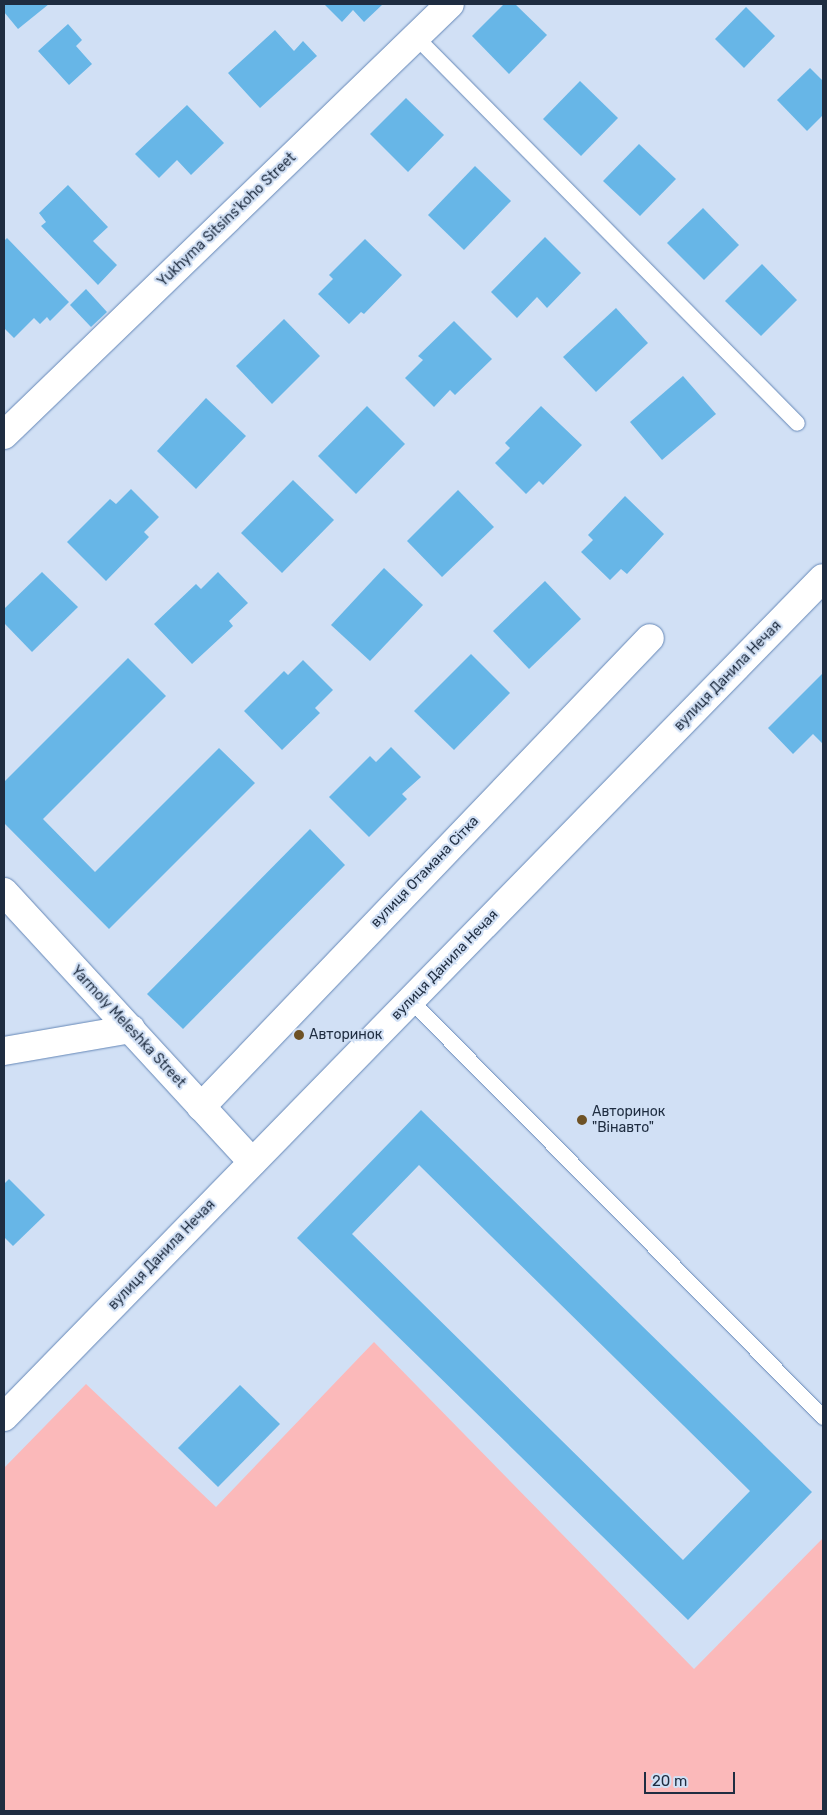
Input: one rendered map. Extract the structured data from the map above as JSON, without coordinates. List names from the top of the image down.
{
  "streets": {
    "street": [
      "Yukhyma Sitsins'koho Street",
      "вулиця Данила Нечая",
      "вулиця Отамана Сітка",
      "Yarmoly Meleshka Street"
    ]
  },
  "crossings": [
    ["вулиця Данила Нечая", "Yarmoly Meleshka Street"],
    ["вулиця Отамана Сітка", "Yarmoly Meleshka Street"]
  ],
  "places": ["Авторинок", "Авторинок \"Вінавто\""],
  "scale_bar": "20 m"
}
